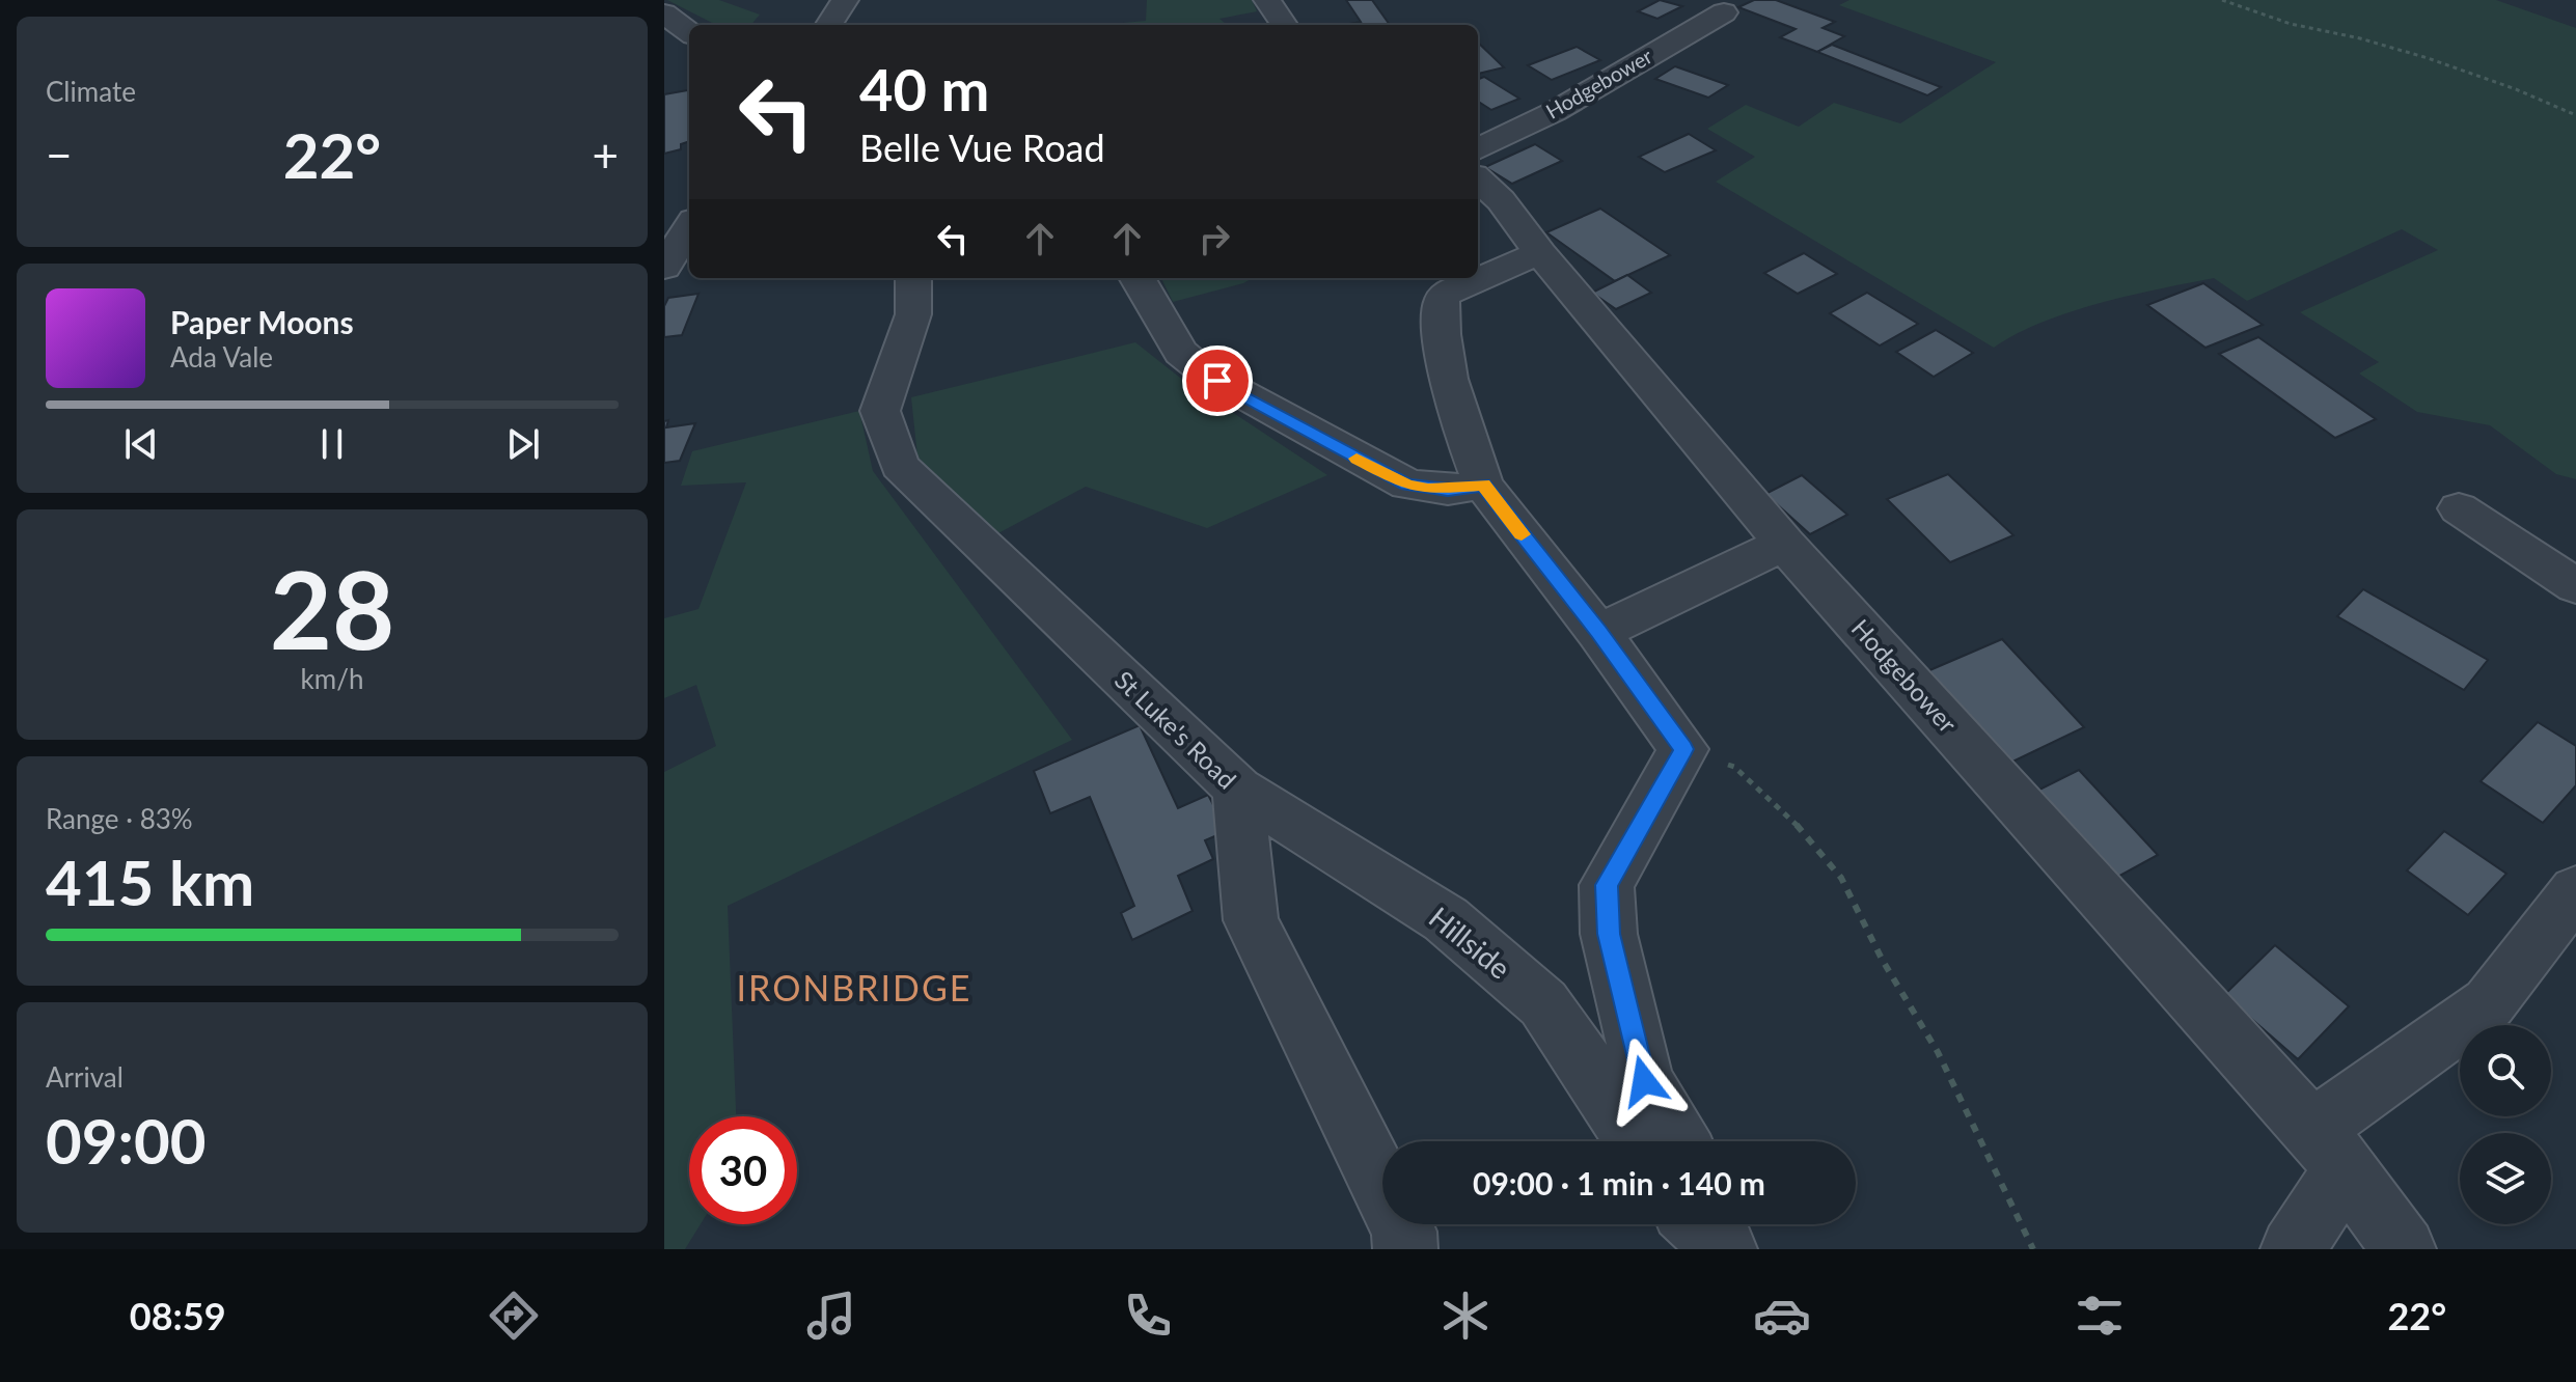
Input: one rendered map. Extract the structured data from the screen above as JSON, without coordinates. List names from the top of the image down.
{
  "streets": {
    "street": ["Hodgebower", "St Luke's Road", "Hillside"]
  },
  "crossings": [
    ["St Luke's Road", "Hillside"]
  ],
  "districts": ["IRONBRIDGE"],
  "page": {
    "tile": [
      "Climate",
      ["28", "km/h"],
      ["Range · 83%", "415 km"],
      ["Arrival", "09:00"]
    ],
    "turn": ["40 m", "Belle Vue Road"],
    "heat": ["−", "22°", "+"],
    "song": ["Paper Moons", "Ada Vale"],
    "limit": "30",
    "trip": "09:00 · 1 min · 140 m",
    "tabs": ["08:59", "22°"]
  }
}
